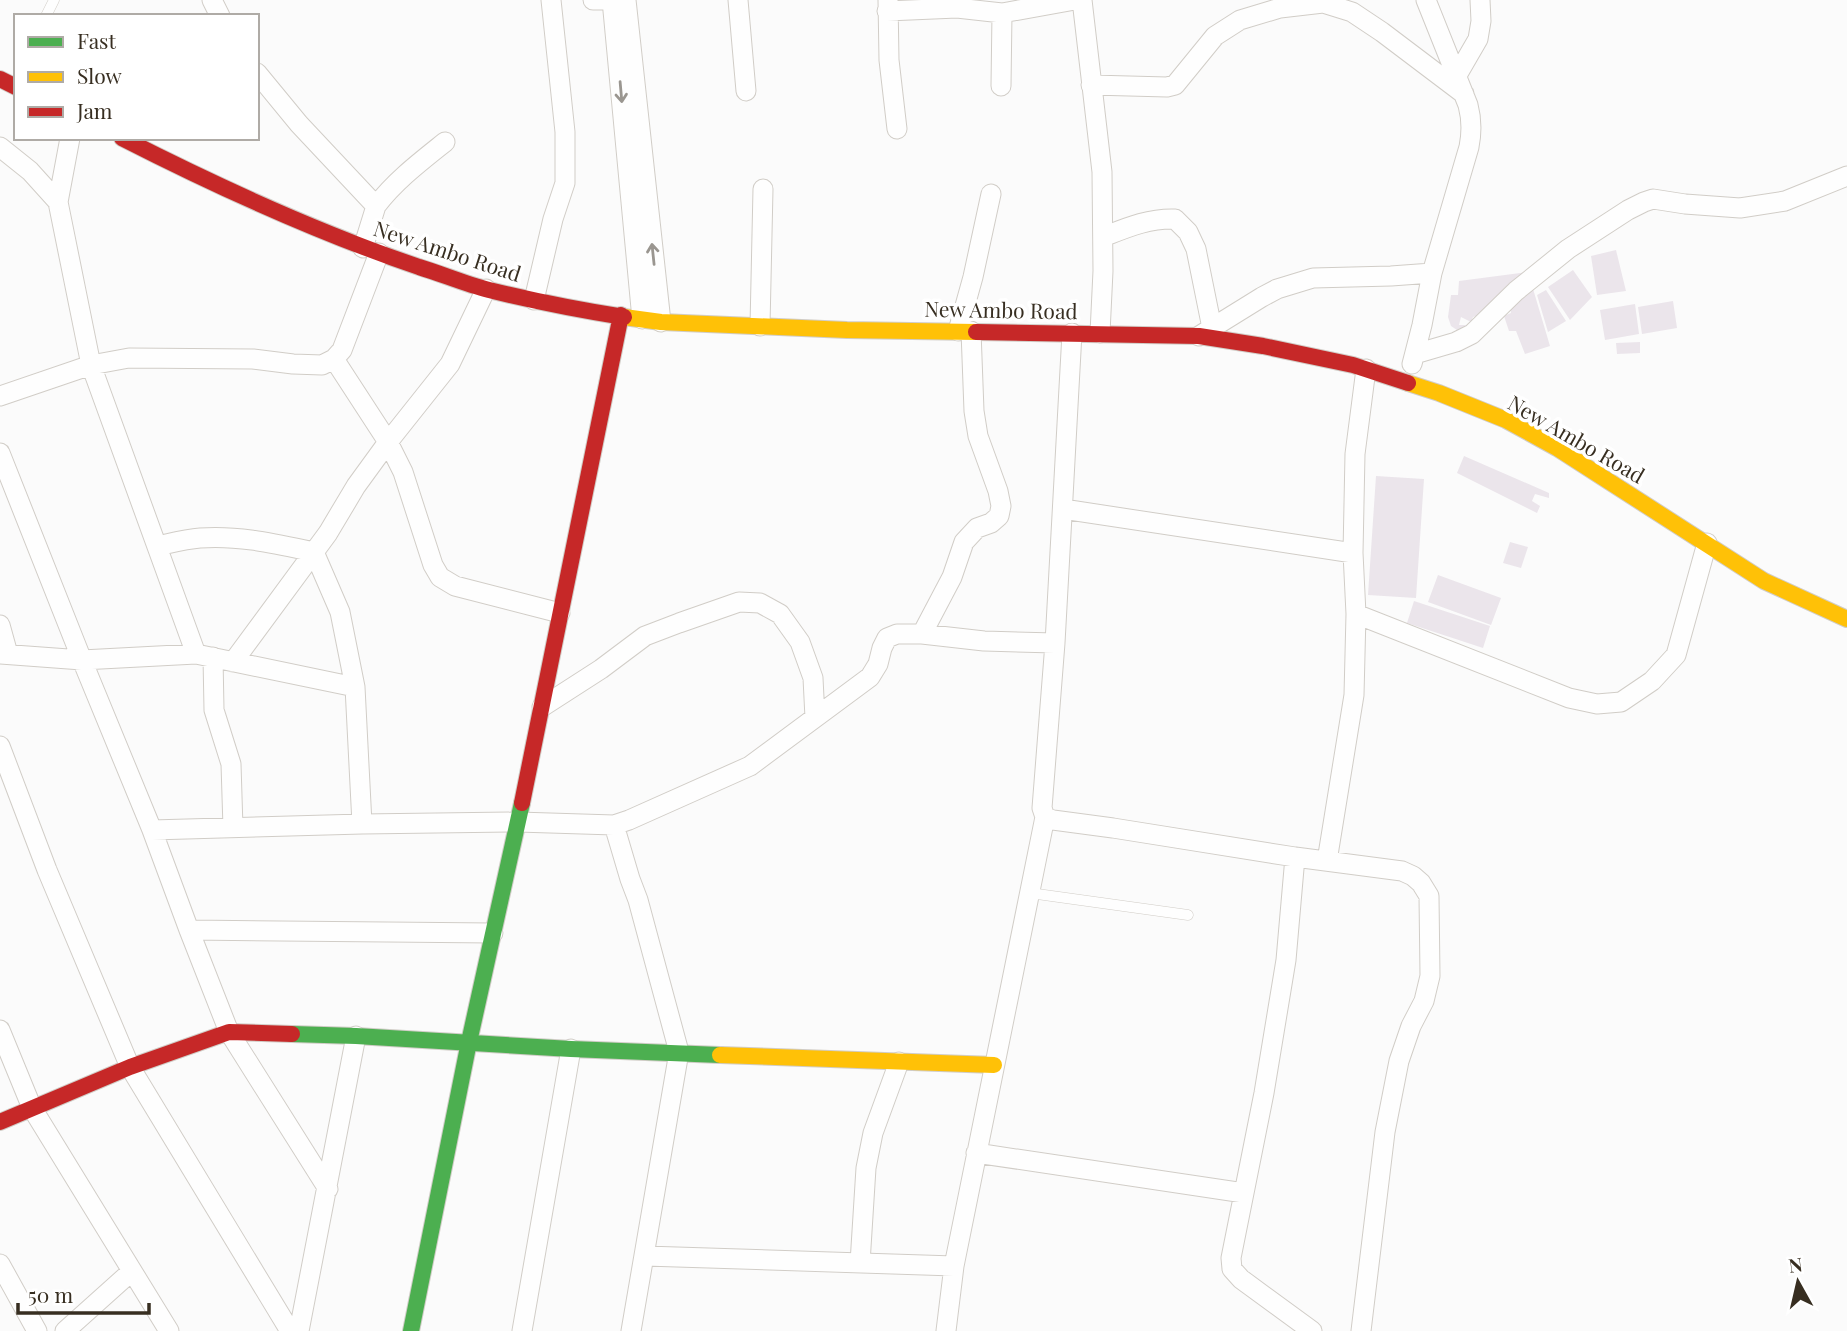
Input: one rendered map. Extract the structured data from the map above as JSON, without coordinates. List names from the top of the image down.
{
  "streets": {
    "street": ["New Ambo Road"]
  },
  "legend": ["Fast", "Slow", "Jam"],
  "scale_bar": "50 m",
  "north": "top"
}
